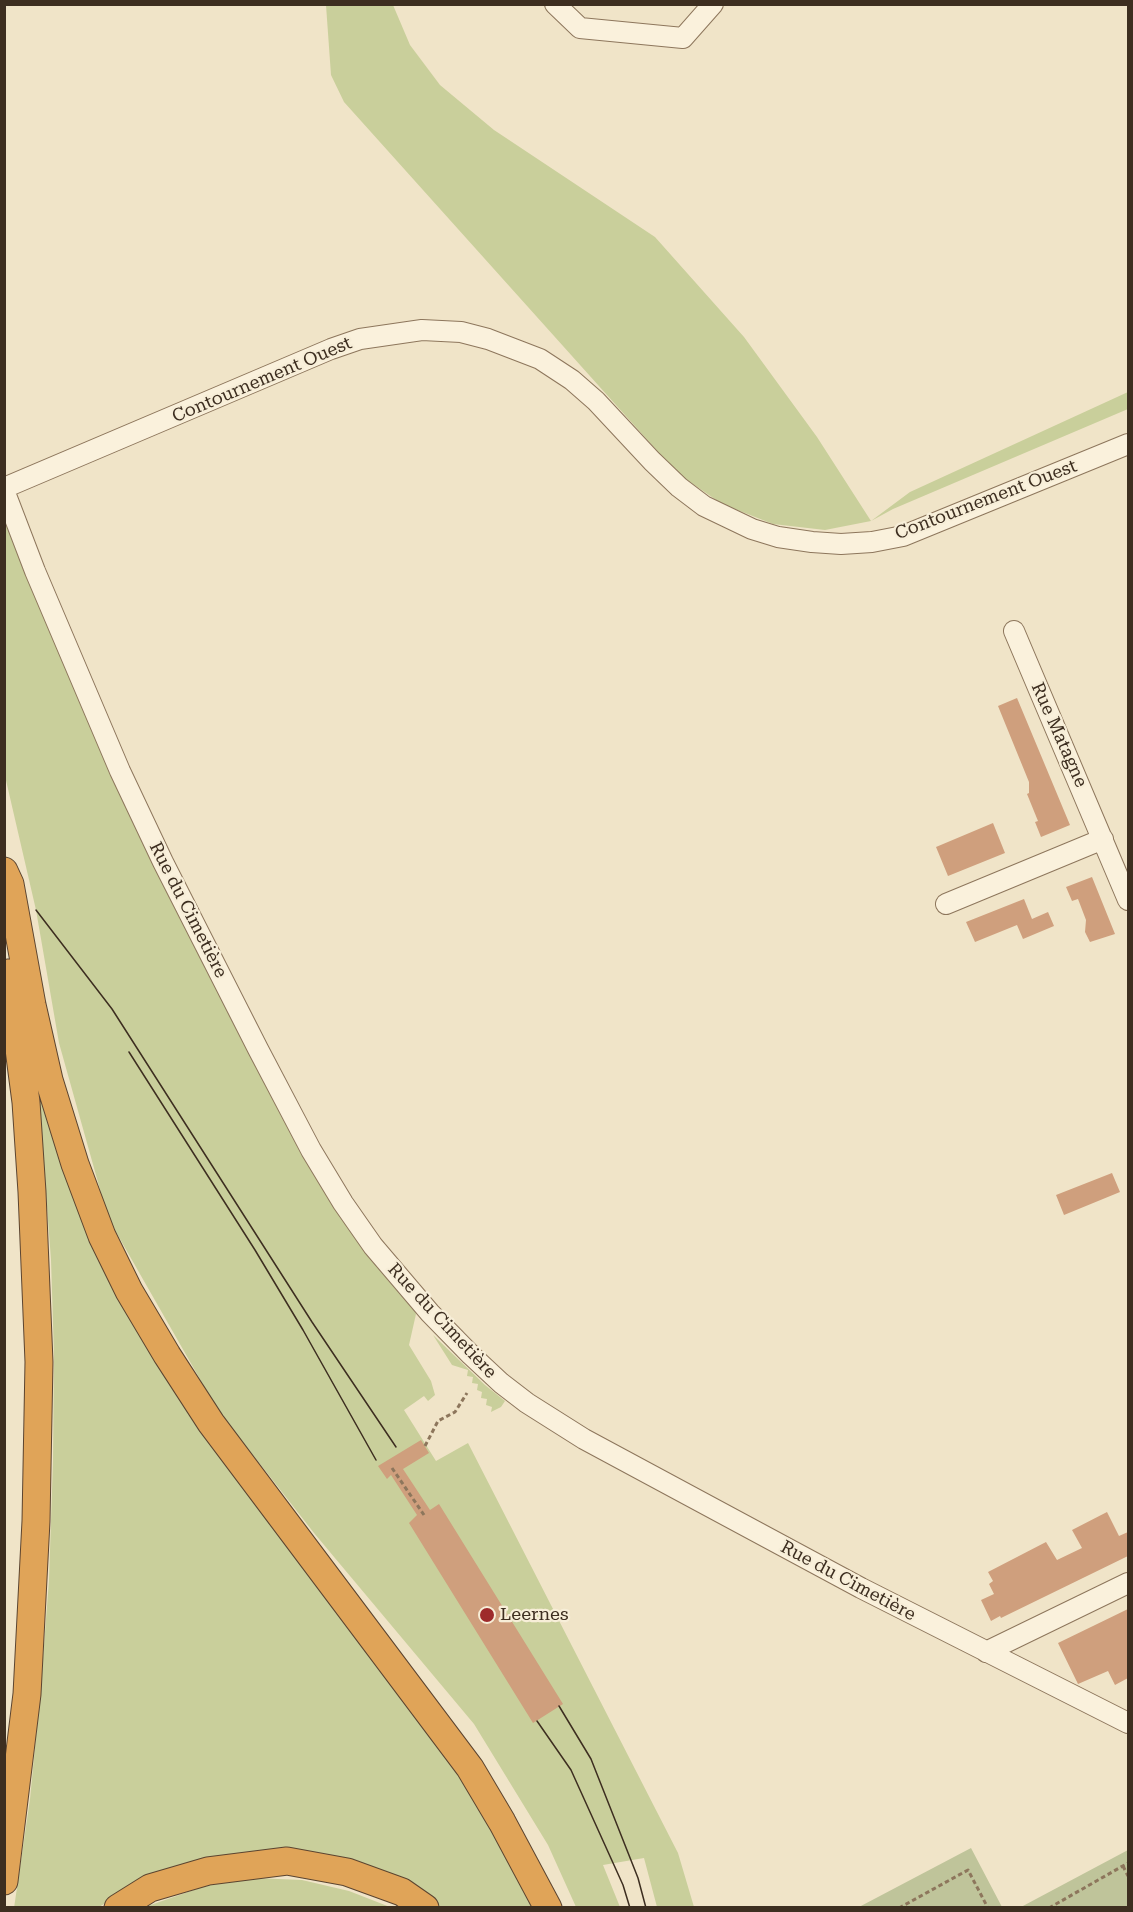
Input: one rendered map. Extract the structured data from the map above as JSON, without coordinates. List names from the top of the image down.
{
  "streets": {
    "street": ["Contournement Ouest", "Rue Matagne", "Rue du Cimetière"]
  },
  "crossings": [
    ["Contournement Ouest", "Rue du Cimetière"]
  ],
  "places": ["Leernes"]
}
